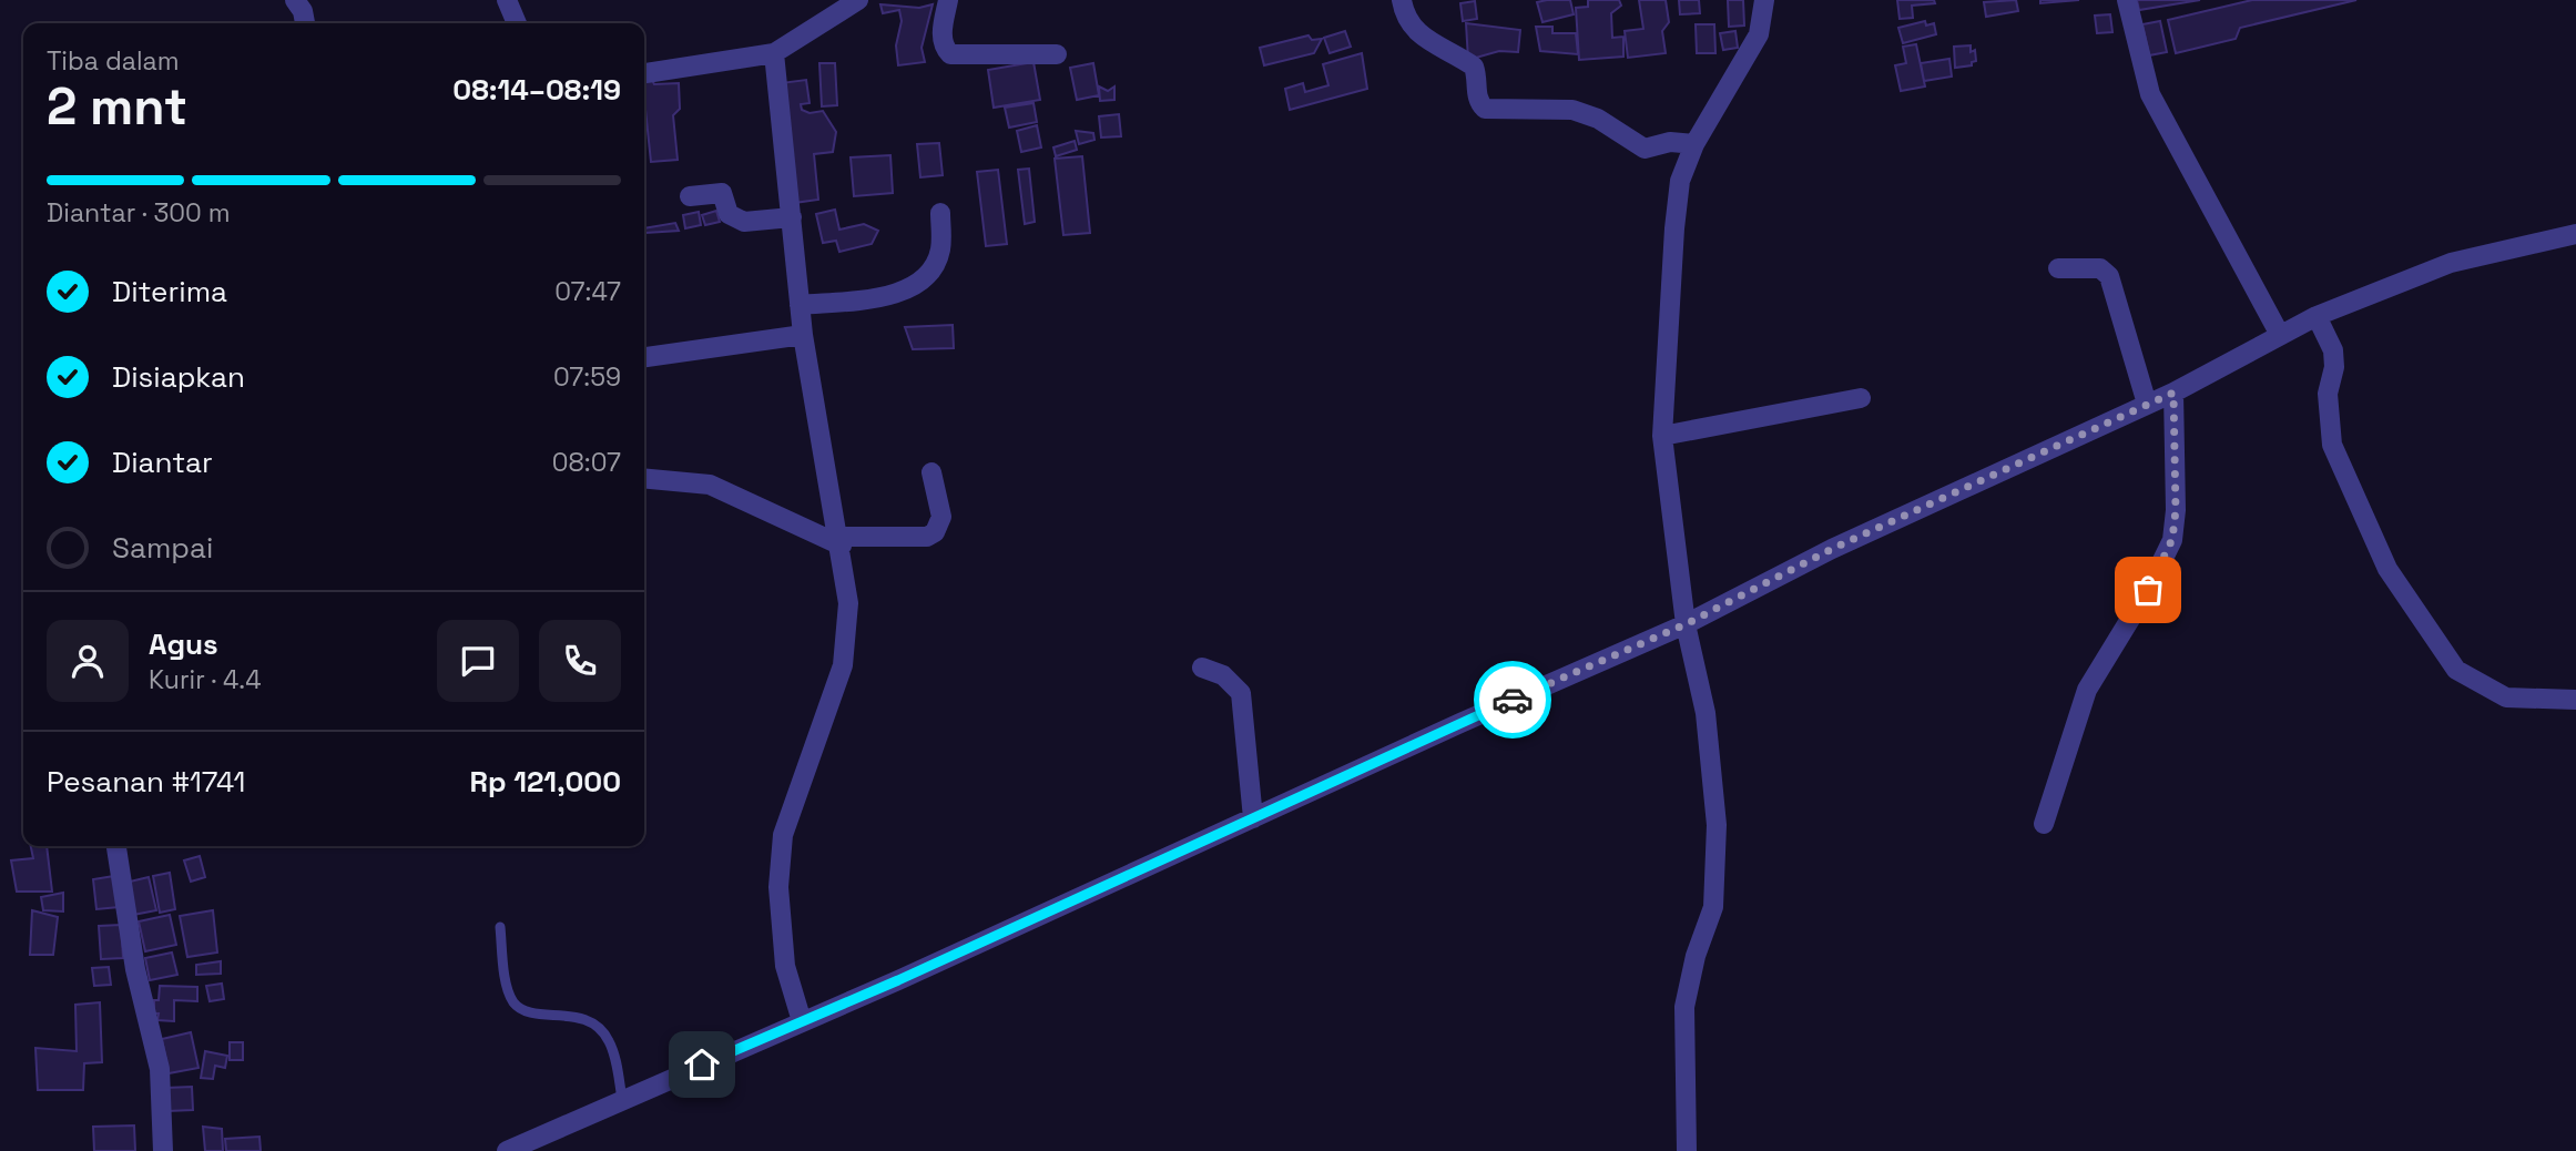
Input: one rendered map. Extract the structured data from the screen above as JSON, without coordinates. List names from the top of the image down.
{
  "page": {
    "heading": ["2 mnt", "Tiba dalam", "08:14–08:19"],
    "panel": [
      "Agus",
      "Kurir · 4.4",
      "Pesanan #1741",
      "Rp 121,000"
    ],
    "bar": "Diantar · 300 m",
    "list": [
      ["Diterima", "07:47"],
      ["Disiapkan", "07:59"],
      ["Diantar", "08:07"],
      "Sampai"
    ]
  }
}
